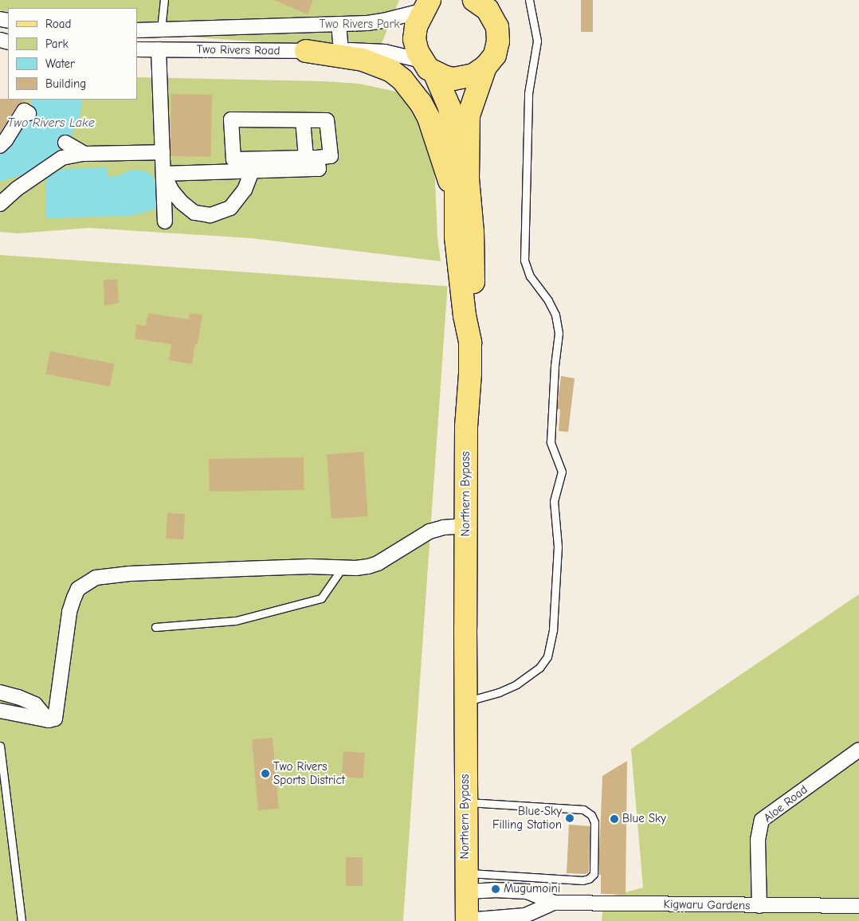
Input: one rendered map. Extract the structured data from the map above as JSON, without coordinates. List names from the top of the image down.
{
  "streets": {
    "main road": ["Northern Bypass"],
    "street": ["Two Rivers Road", "Aloe Road", "Kigwaru Gardens"]
  },
  "crossings": [
    ["Two Rivers Road", "Northern Bypass"],
    ["Northern Bypass", "Kigwaru Gardens"],
    ["Aloe Road", "Kigwaru Gardens"]
  ],
  "water": ["Two Rivers Lake"],
  "parks": ["Two Rivers Park"],
  "places": [
    "Two Rivers Sports District",
    "Blue Sky Filling Station",
    "Blue Sky",
    "Mugumoini"
  ],
  "legend": [
    "Road",
    "Park",
    "Water",
    "Building"
  ]
}
